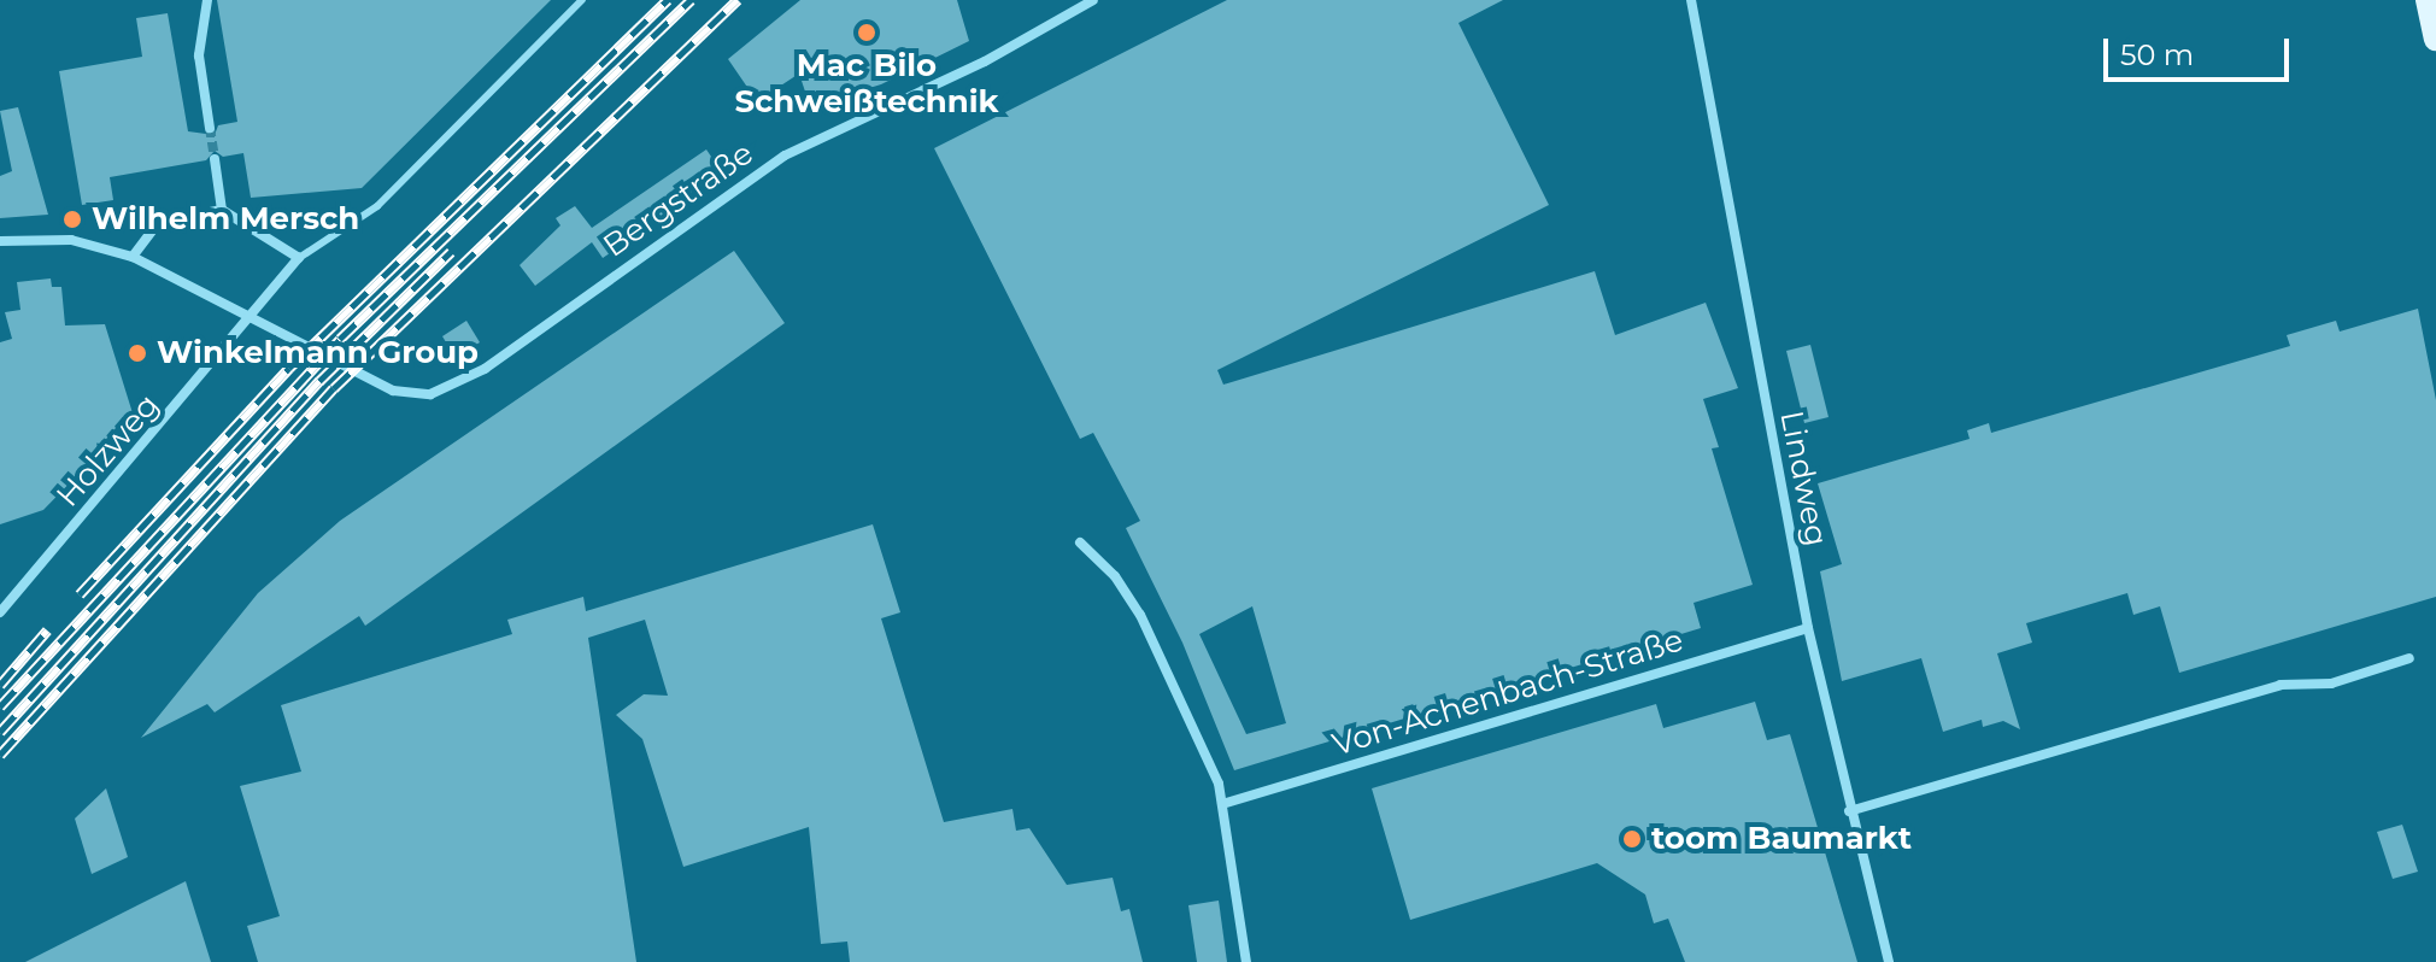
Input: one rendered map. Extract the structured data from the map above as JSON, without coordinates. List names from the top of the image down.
{
  "streets": {
    "street": [
      "Bergstraße",
      "Holzweg",
      "Lindweg",
      "Von-Achenbach-Straße"
    ]
  },
  "crossings": [
    ["Bergstraße", "Holzweg"],
    ["Lindweg", "Von-Achenbach-Straße"]
  ],
  "places": [
    "Mac Bilo Schweißtechnik",
    "Wilhelm Mersch",
    "Winkelmann Group",
    "toom Baumarkt"
  ],
  "scale_bar": "50 m"
}
